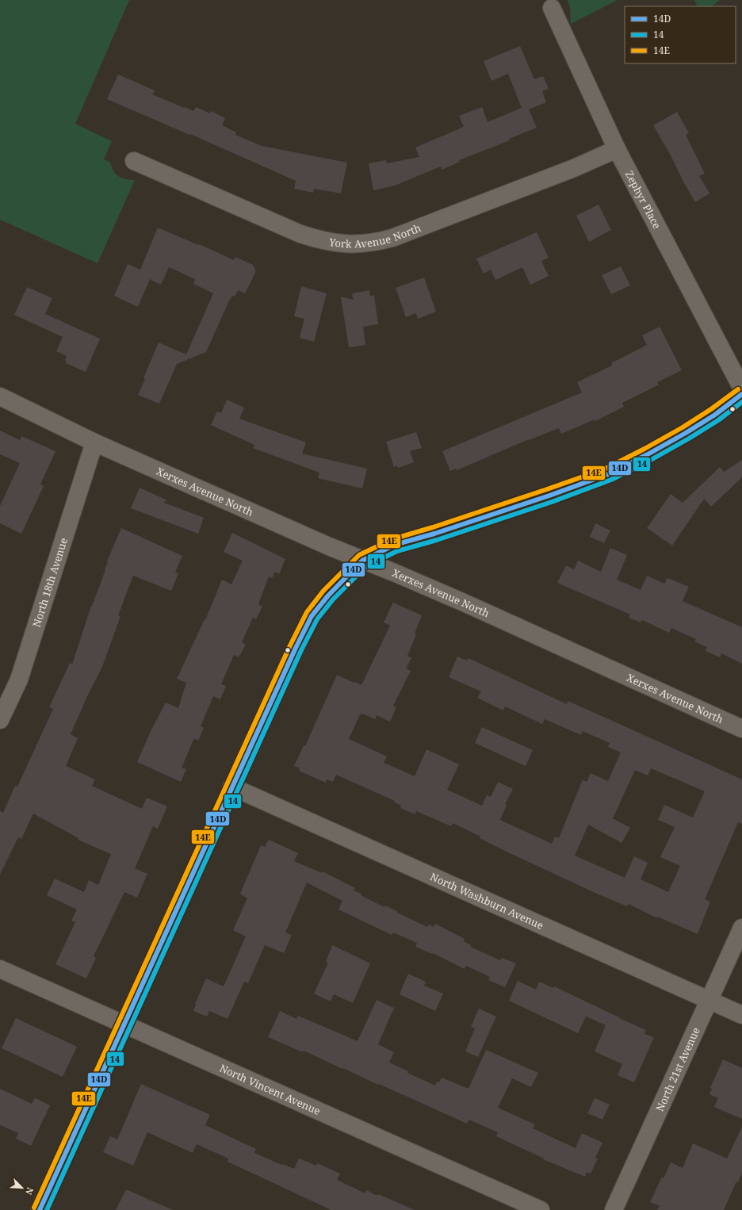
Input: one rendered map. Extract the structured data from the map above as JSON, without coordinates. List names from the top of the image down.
{
  "streets": {
    "street": [
      "Zephyr Place",
      "York Avenue North",
      "Xerxes Avenue North",
      "North 18th Avenue",
      "North Washburn Avenue",
      "North 21st Avenue",
      "North Vincent Avenue"
    ]
  },
  "crossings": [
    ["Zephyr Place", "York Avenue North"],
    ["Xerxes Avenue North", "North 18th Avenue"],
    ["North Washburn Avenue", "North 21st Avenue"]
  ],
  "lines": ["transit line 14E", "transit line 14D", "transit line 14"],
  "legend": ["14D", "14", "14E"],
  "north": "bottom right"
}
